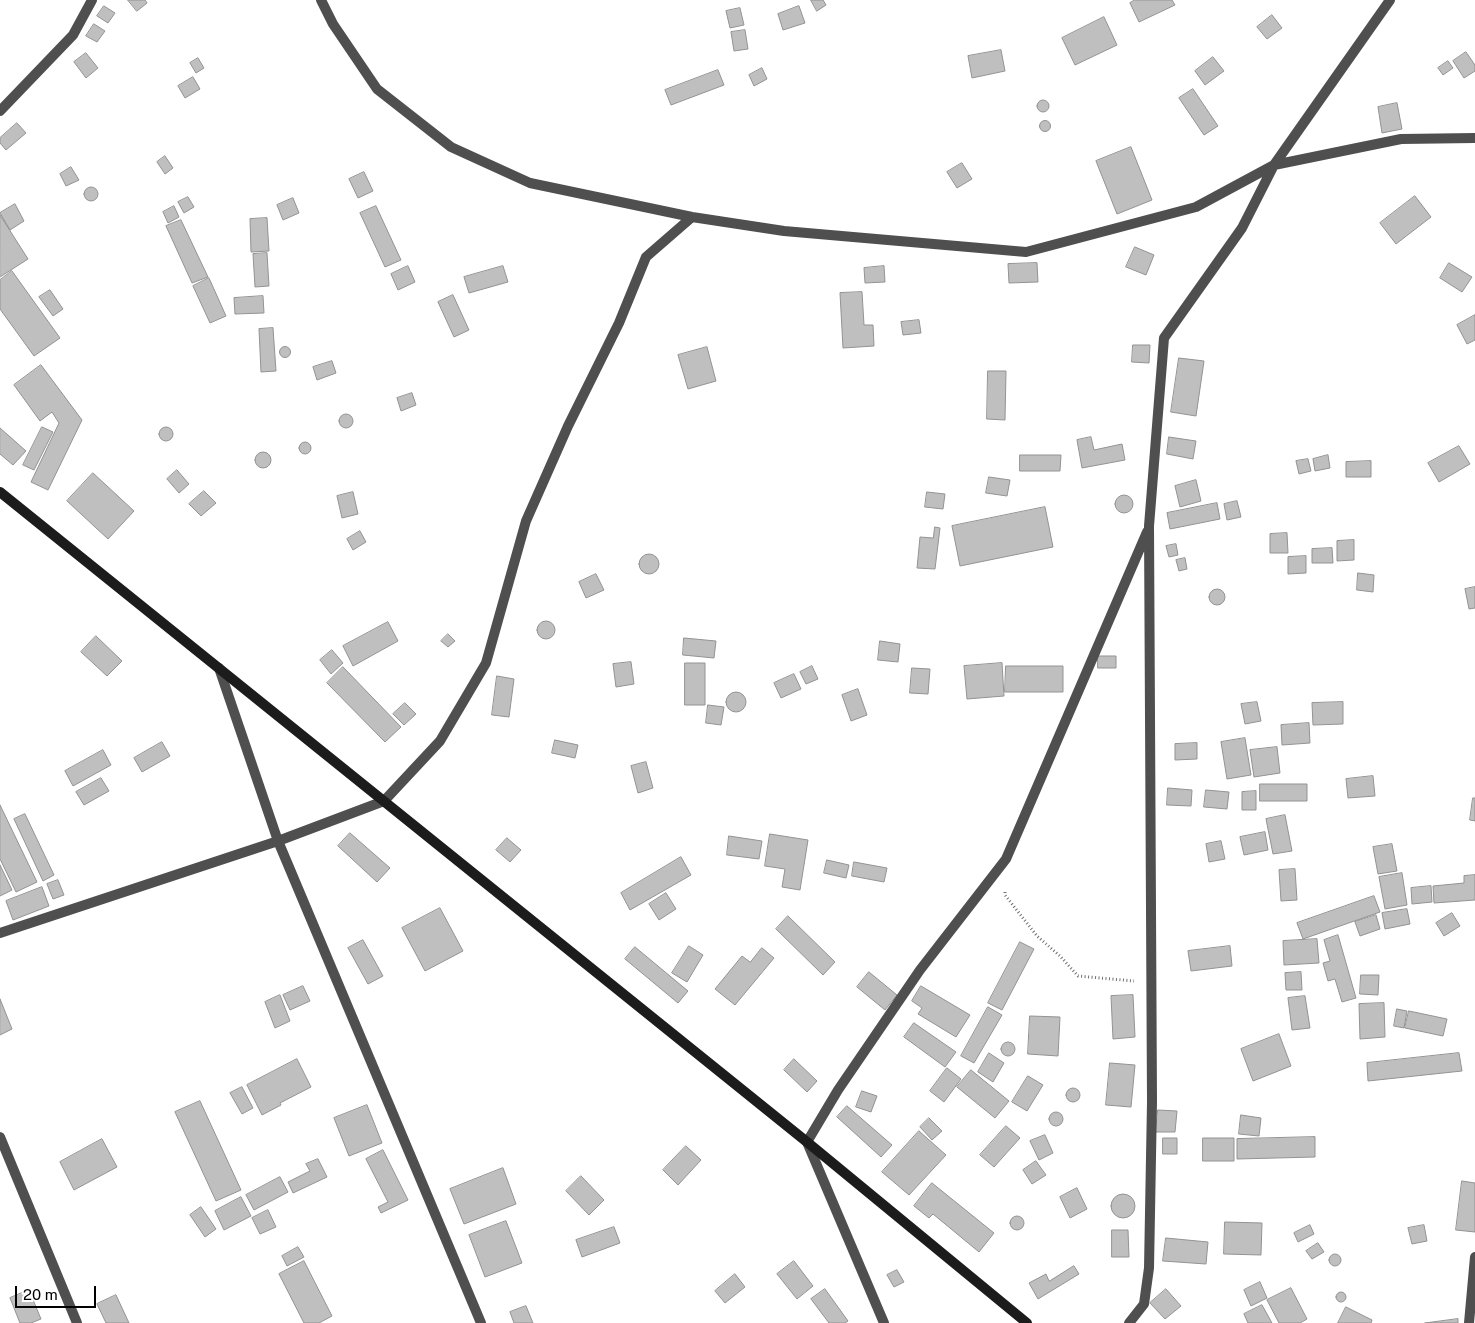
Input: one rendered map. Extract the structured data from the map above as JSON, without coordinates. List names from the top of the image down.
{
  "scale_bar": "20 m"
}
